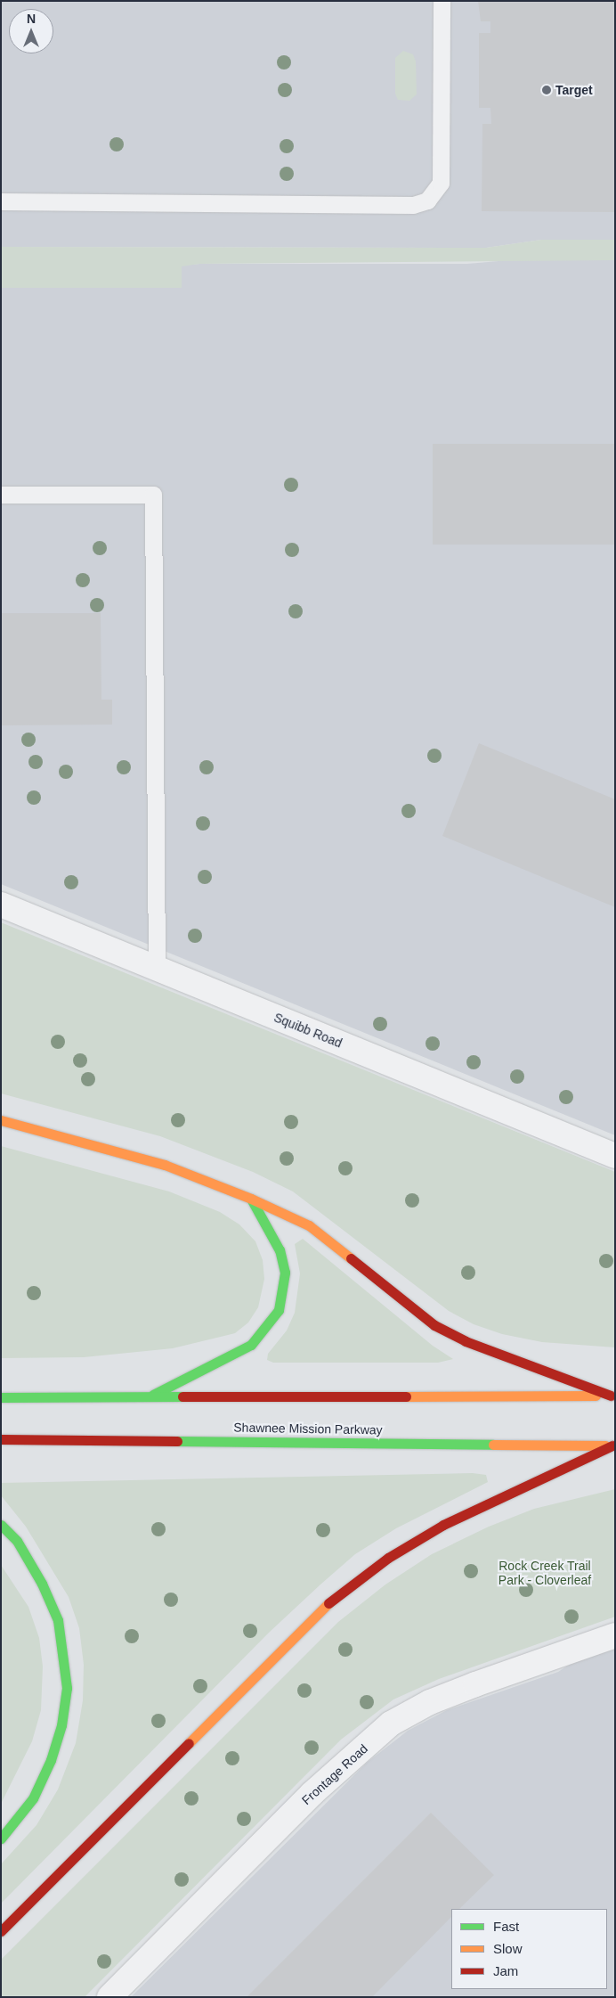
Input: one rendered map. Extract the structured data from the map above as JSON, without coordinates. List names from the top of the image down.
{
  "streets": {
    "highway": ["Shawnee Mission Parkway"],
    "street": ["Squibb Road", "Frontage Road"]
  },
  "parks": ["Rock Creek Trail Park - Cloverleaf"],
  "places": ["Target"],
  "legend": ["Fast", "Slow", "Jam"],
  "north": "top"
}
